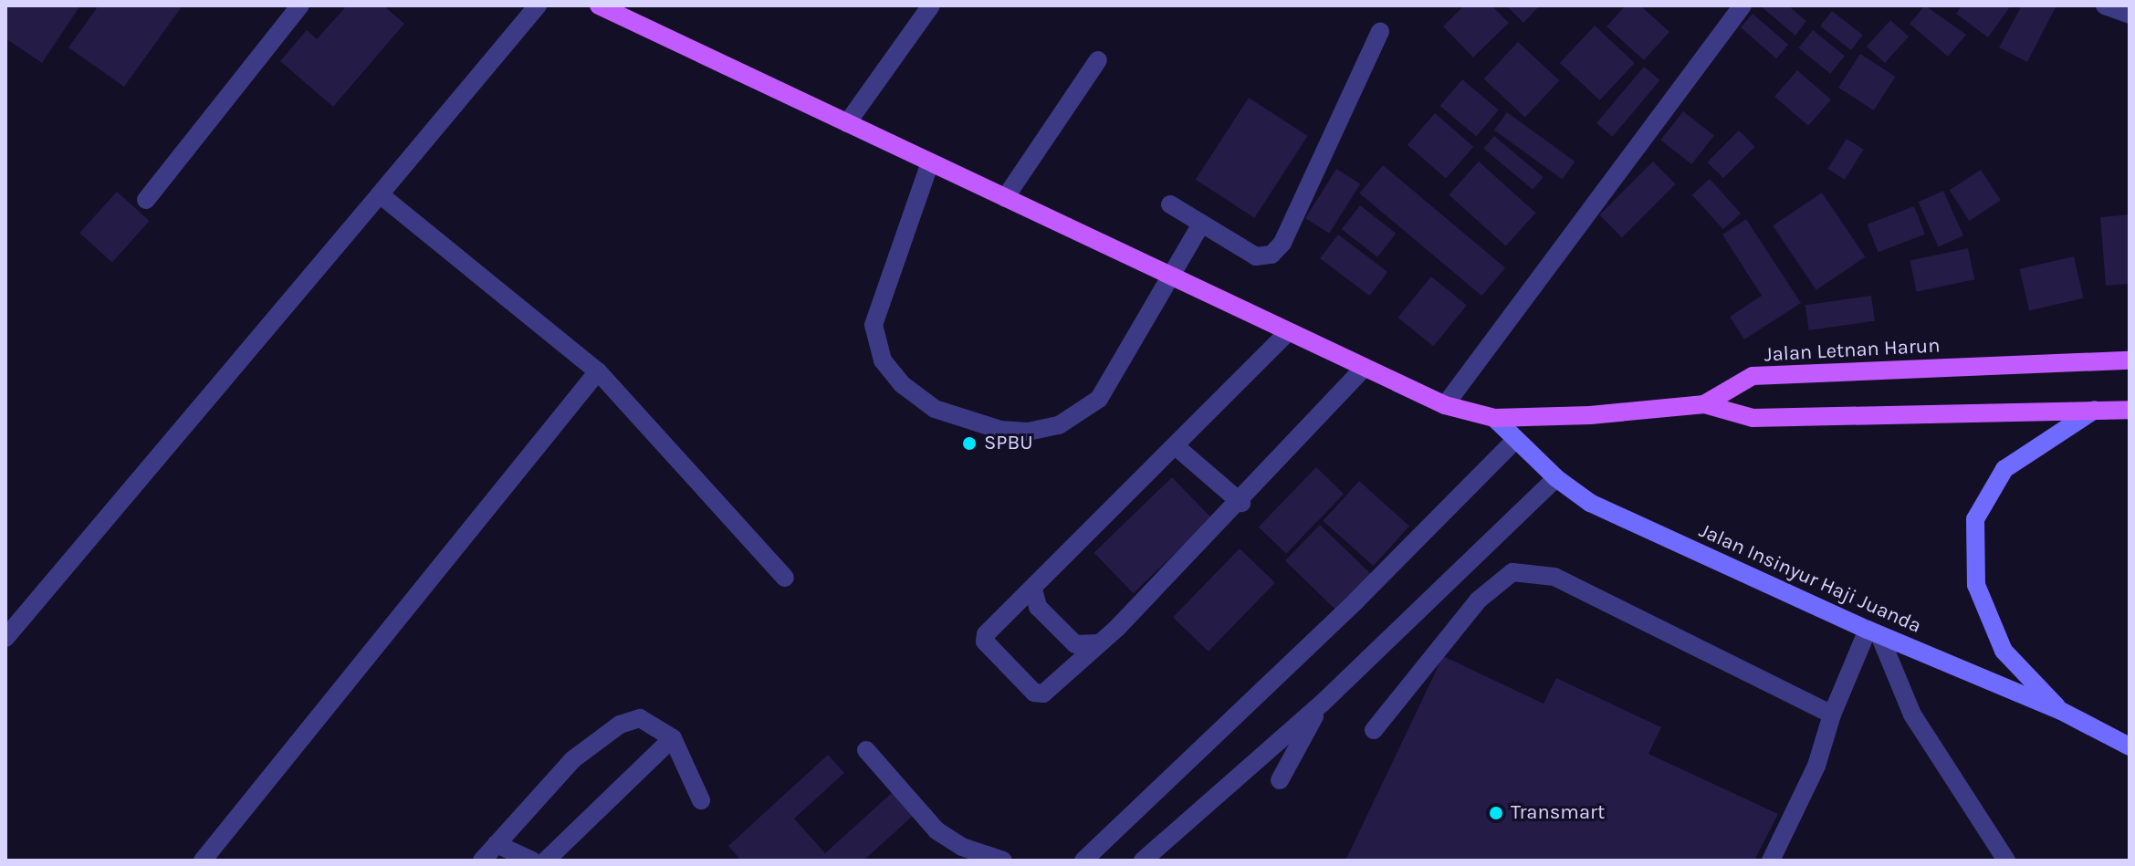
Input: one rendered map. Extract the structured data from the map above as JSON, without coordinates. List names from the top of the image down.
{
  "streets": {
    "main road": ["Jalan Letnan Harun", "Jalan Insinyur Haji Juanda"]
  },
  "places": ["SPBU", "Transmart"]
}
